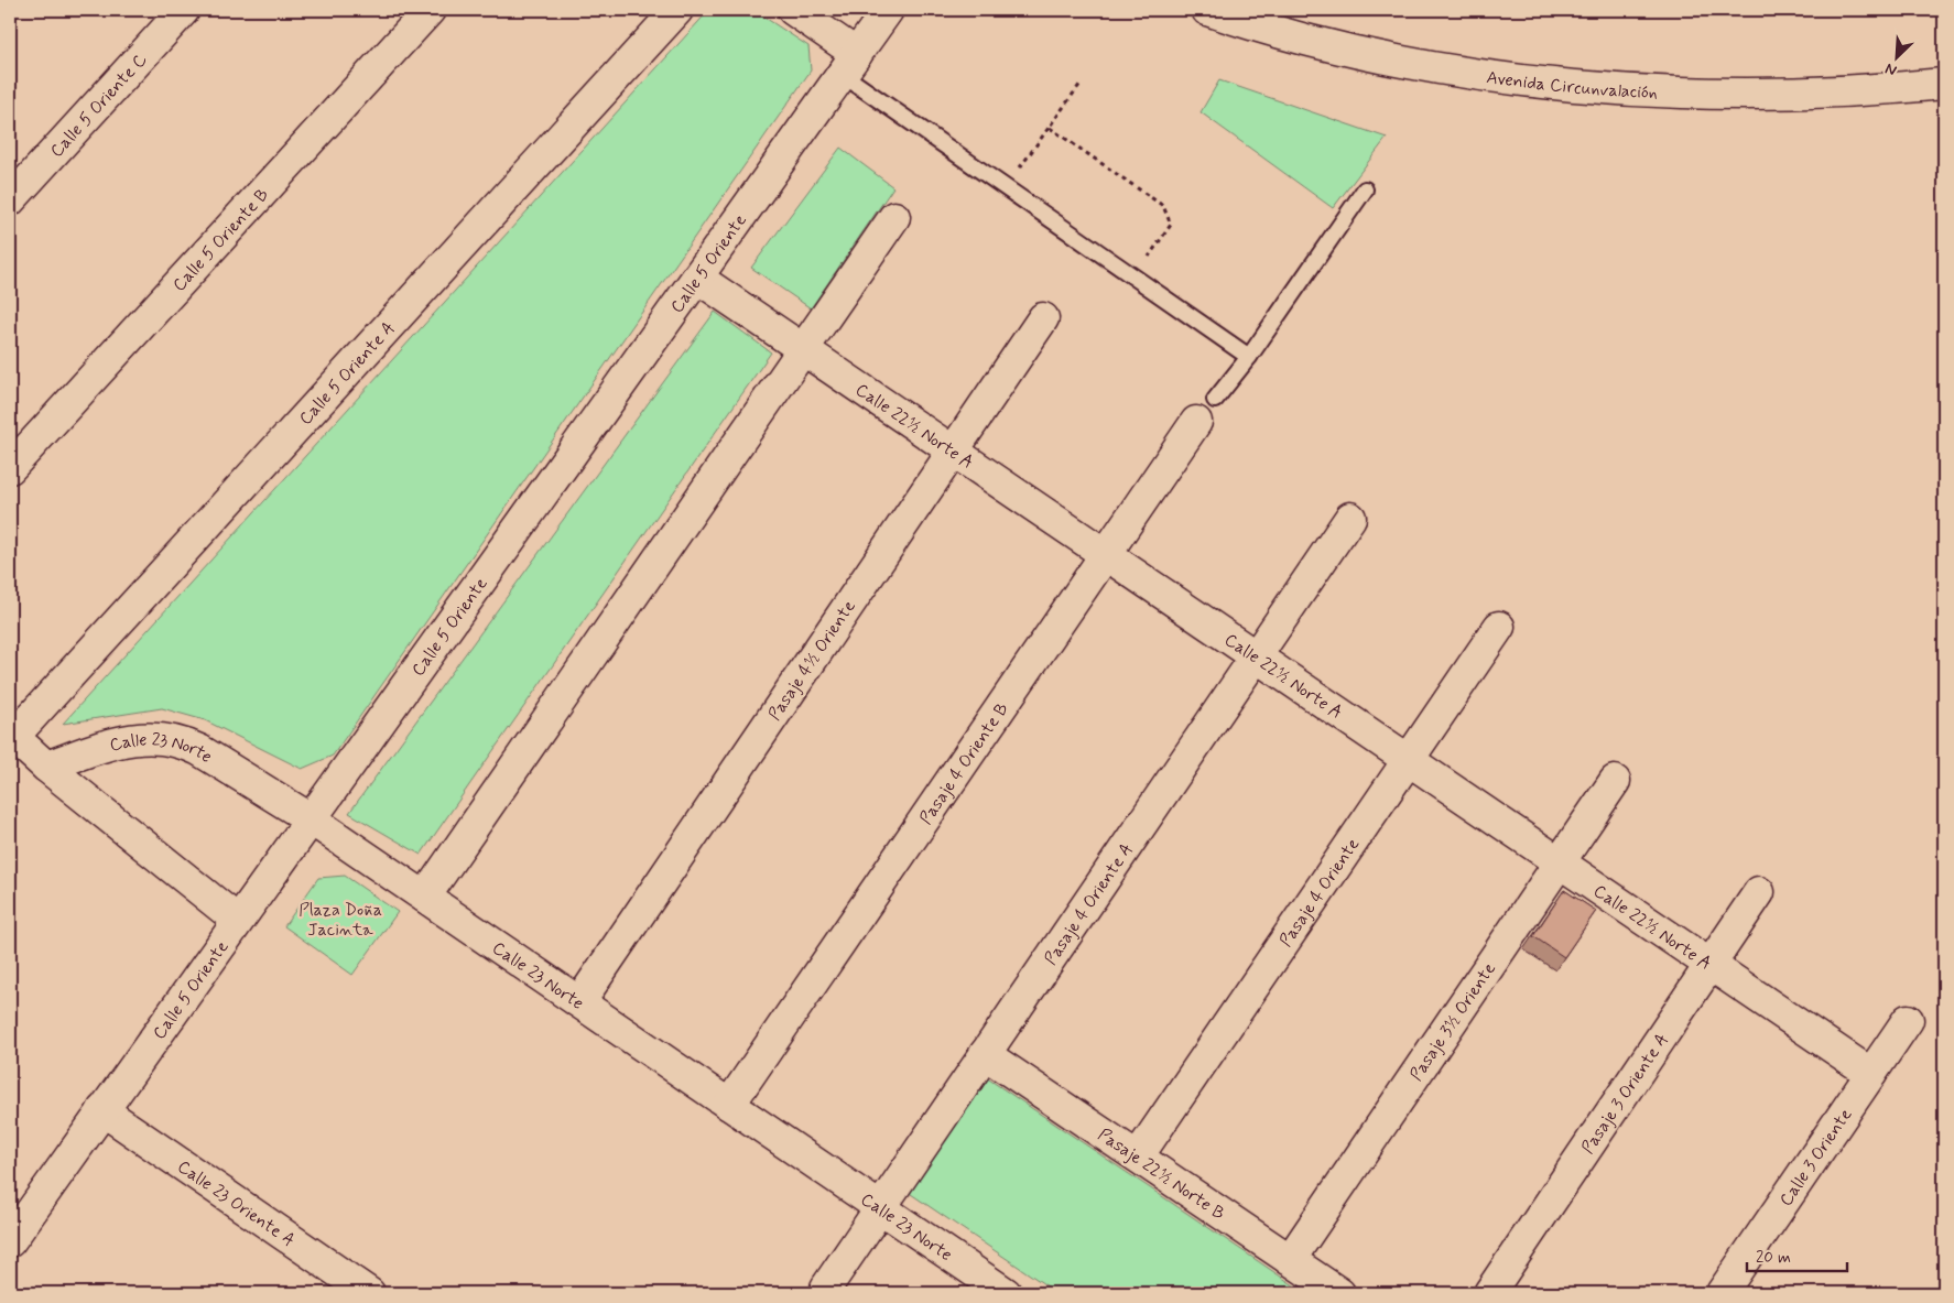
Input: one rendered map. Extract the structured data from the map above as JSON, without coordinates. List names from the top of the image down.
{
  "streets": {
    "street": [
      "Avenida Circunvalación",
      "Calle 5 Oriente C",
      "Calle 5 Oriente B",
      "Calle 5 Oriente",
      "Calle 5 Oriente A",
      "Calle 22½ Norte A",
      "Pasaje 4½ Oriente",
      "Calle 23 Norte",
      "Pasaje 4 Oriente B",
      "Pasaje 4 Oriente",
      "Pasaje 4 Oriente A",
      "Pasaje 3½ Oriente",
      "Pasaje 3 Oriente A",
      "Calle 3 Oriente",
      "Pasaje 22½ Norte B",
      "Calle 23 Oriente A"
    ]
  },
  "crossings": [
    ["Calle 5 Oriente", "Calle 22½ Norte A"],
    ["Calle 5 Oriente", "Calle 23 Norte"],
    ["Calle 5 Oriente", "Calle 23 Oriente A"],
    ["Calle 22½ Norte A", "Pasaje 4½ Oriente"],
    ["Calle 22½ Norte A", "Pasaje 4 Oriente B"],
    ["Calle 22½ Norte A", "Pasaje 4 Oriente"],
    ["Calle 22½ Norte A", "Pasaje 4 Oriente A"],
    ["Calle 22½ Norte A", "Pasaje 3½ Oriente"],
    ["Calle 22½ Norte A", "Pasaje 3 Oriente A"],
    ["Calle 22½ Norte A", "Calle 3 Oriente"],
    ["Pasaje 4½ Oriente", "Calle 23 Norte"],
    ["Calle 23 Norte", "Pasaje 4 Oriente B"],
    ["Calle 23 Norte", "Pasaje 4 Oriente A"],
    ["Pasaje 4 Oriente", "Pasaje 22½ Norte B"],
    ["Pasaje 4 Oriente A", "Pasaje 22½ Norte B"],
    ["Pasaje 3½ Oriente", "Pasaje 22½ Norte B"]
  ],
  "parks": ["Plaza Doña Jacinta"],
  "scale_bar": "20 m",
  "north": "bottom left"
}
